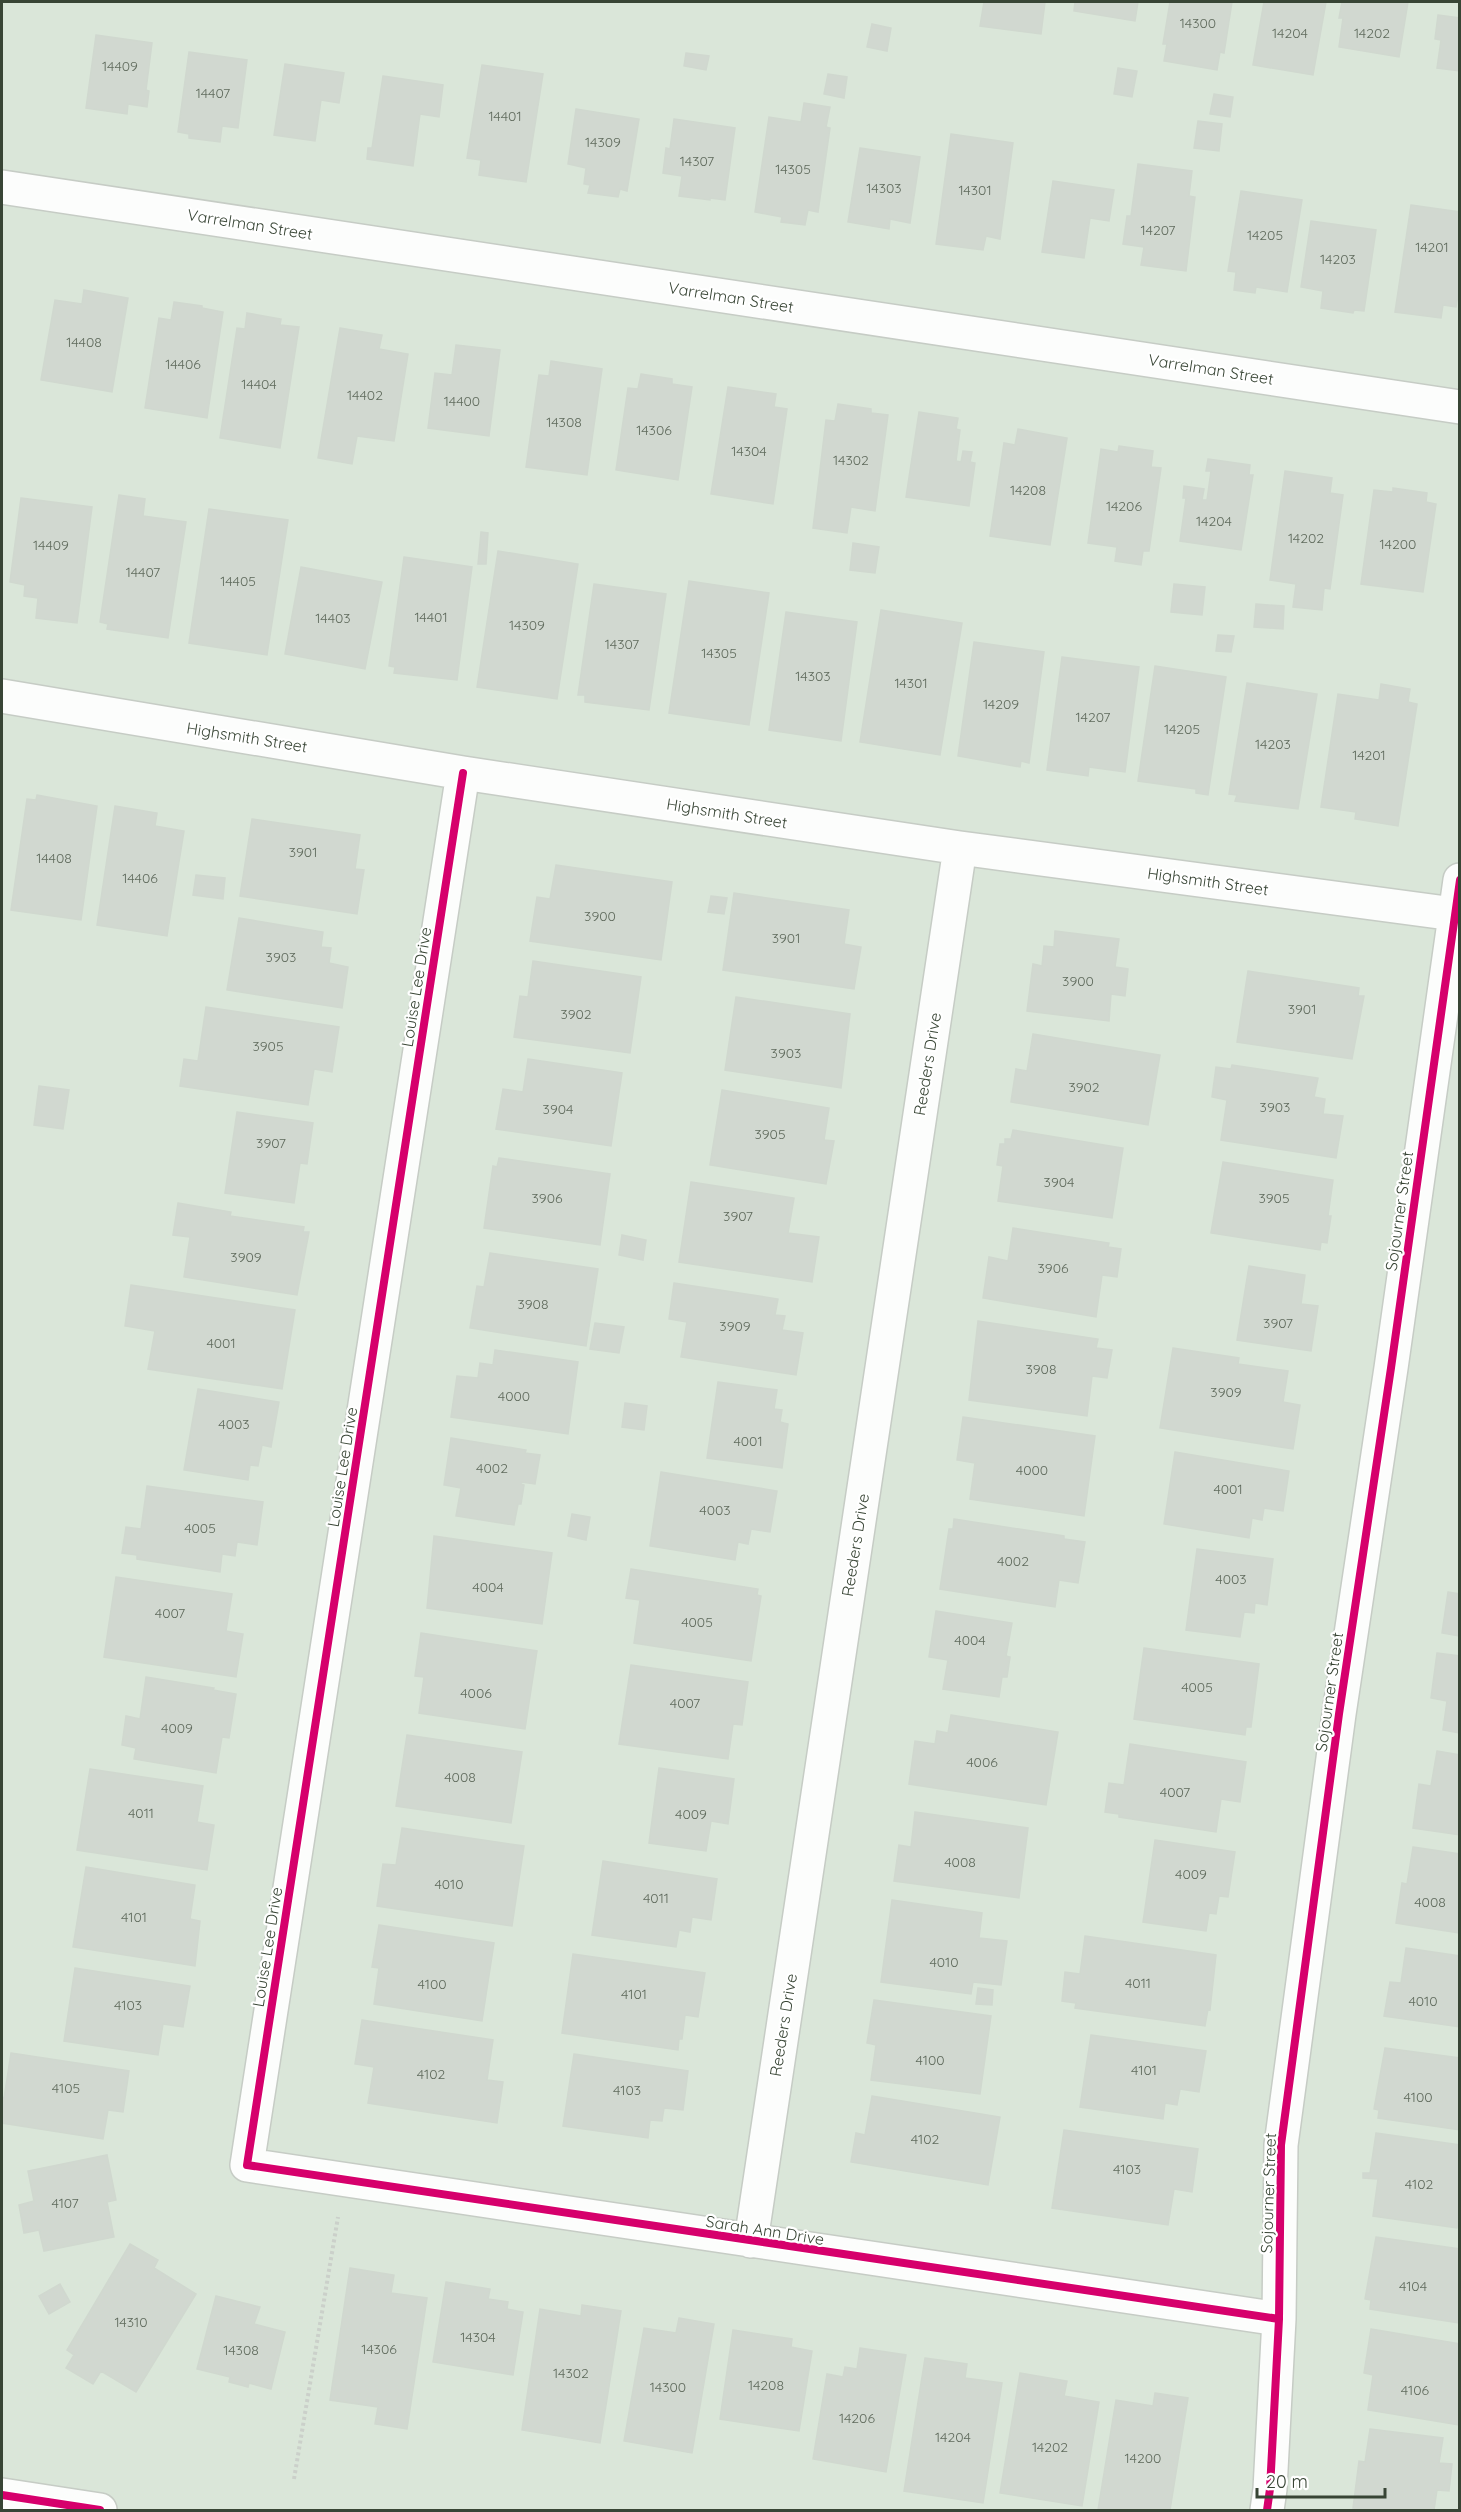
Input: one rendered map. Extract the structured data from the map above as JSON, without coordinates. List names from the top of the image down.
{
  "streets": {
    "street": [
      "Varrelman Street",
      "Highsmith Street",
      "Louise Lee Drive",
      "Reeders Drive",
      "Sojourner Street",
      "Sarah Ann Drive"
    ]
  },
  "crossings": [
    ["Highsmith Street", "Louise Lee Drive"],
    ["Highsmith Street", "Reeders Drive"],
    ["Highsmith Street", "Sojourner Street"],
    ["Louise Lee Drive", "Sarah Ann Drive"],
    ["Reeders Drive", "Sarah Ann Drive"],
    ["Sojourner Street", "Sarah Ann Drive"]
  ],
  "house_numbers": [
    "14300",
    "14204",
    "14202",
    "14409",
    "14407",
    "14401",
    "14309",
    "14307",
    "14305",
    "14303",
    "14301",
    "14207",
    "14205",
    "14201",
    "14203",
    "14408",
    "14406",
    "14404",
    "14402",
    "14400",
    "14308",
    "14306",
    "14304",
    "14302",
    "14208",
    "14206",
    "14204",
    "14202",
    "14200",
    "14409",
    "14407",
    "14405",
    "14401",
    "14403",
    "14309",
    "14307",
    "14305",
    "14303",
    "14301",
    "14209",
    "14207",
    "14205",
    "14203",
    "14201",
    "3901",
    "14408",
    "14406",
    "3900",
    "3901",
    "3903",
    "3900",
    "3901",
    "3902",
    "3905",
    "3903",
    "3902",
    "3903",
    "3904",
    "3905",
    "3907",
    "3904",
    "3906",
    "3905",
    "3907",
    "3909",
    "3906",
    "3908",
    "3907",
    "3909",
    "4001",
    "3908",
    "3909",
    "4000",
    "4003",
    "4001",
    "4002",
    "4000",
    "4001",
    "4003",
    "4005",
    "4002",
    "4003",
    "4004",
    "4007",
    "4005",
    "4004",
    "4005",
    "4006",
    "4007",
    "4009",
    "4006",
    "4008",
    "4007",
    "4011",
    "4009",
    "4008",
    "4009",
    "4010",
    "4011",
    "4008",
    "4101",
    "4010",
    "4011",
    "4100",
    "4101",
    "4010",
    "4103",
    "4100",
    "4101",
    "4102",
    "4105",
    "4103",
    "4100",
    "4102",
    "4103",
    "4102",
    "4107",
    "4104",
    "14310",
    "14304",
    "14306",
    "14308",
    "14302",
    "14208",
    "14300",
    "4106",
    "14206",
    "14204",
    "14202",
    "14200"
  ],
  "scale_bar": "20 m"
}
